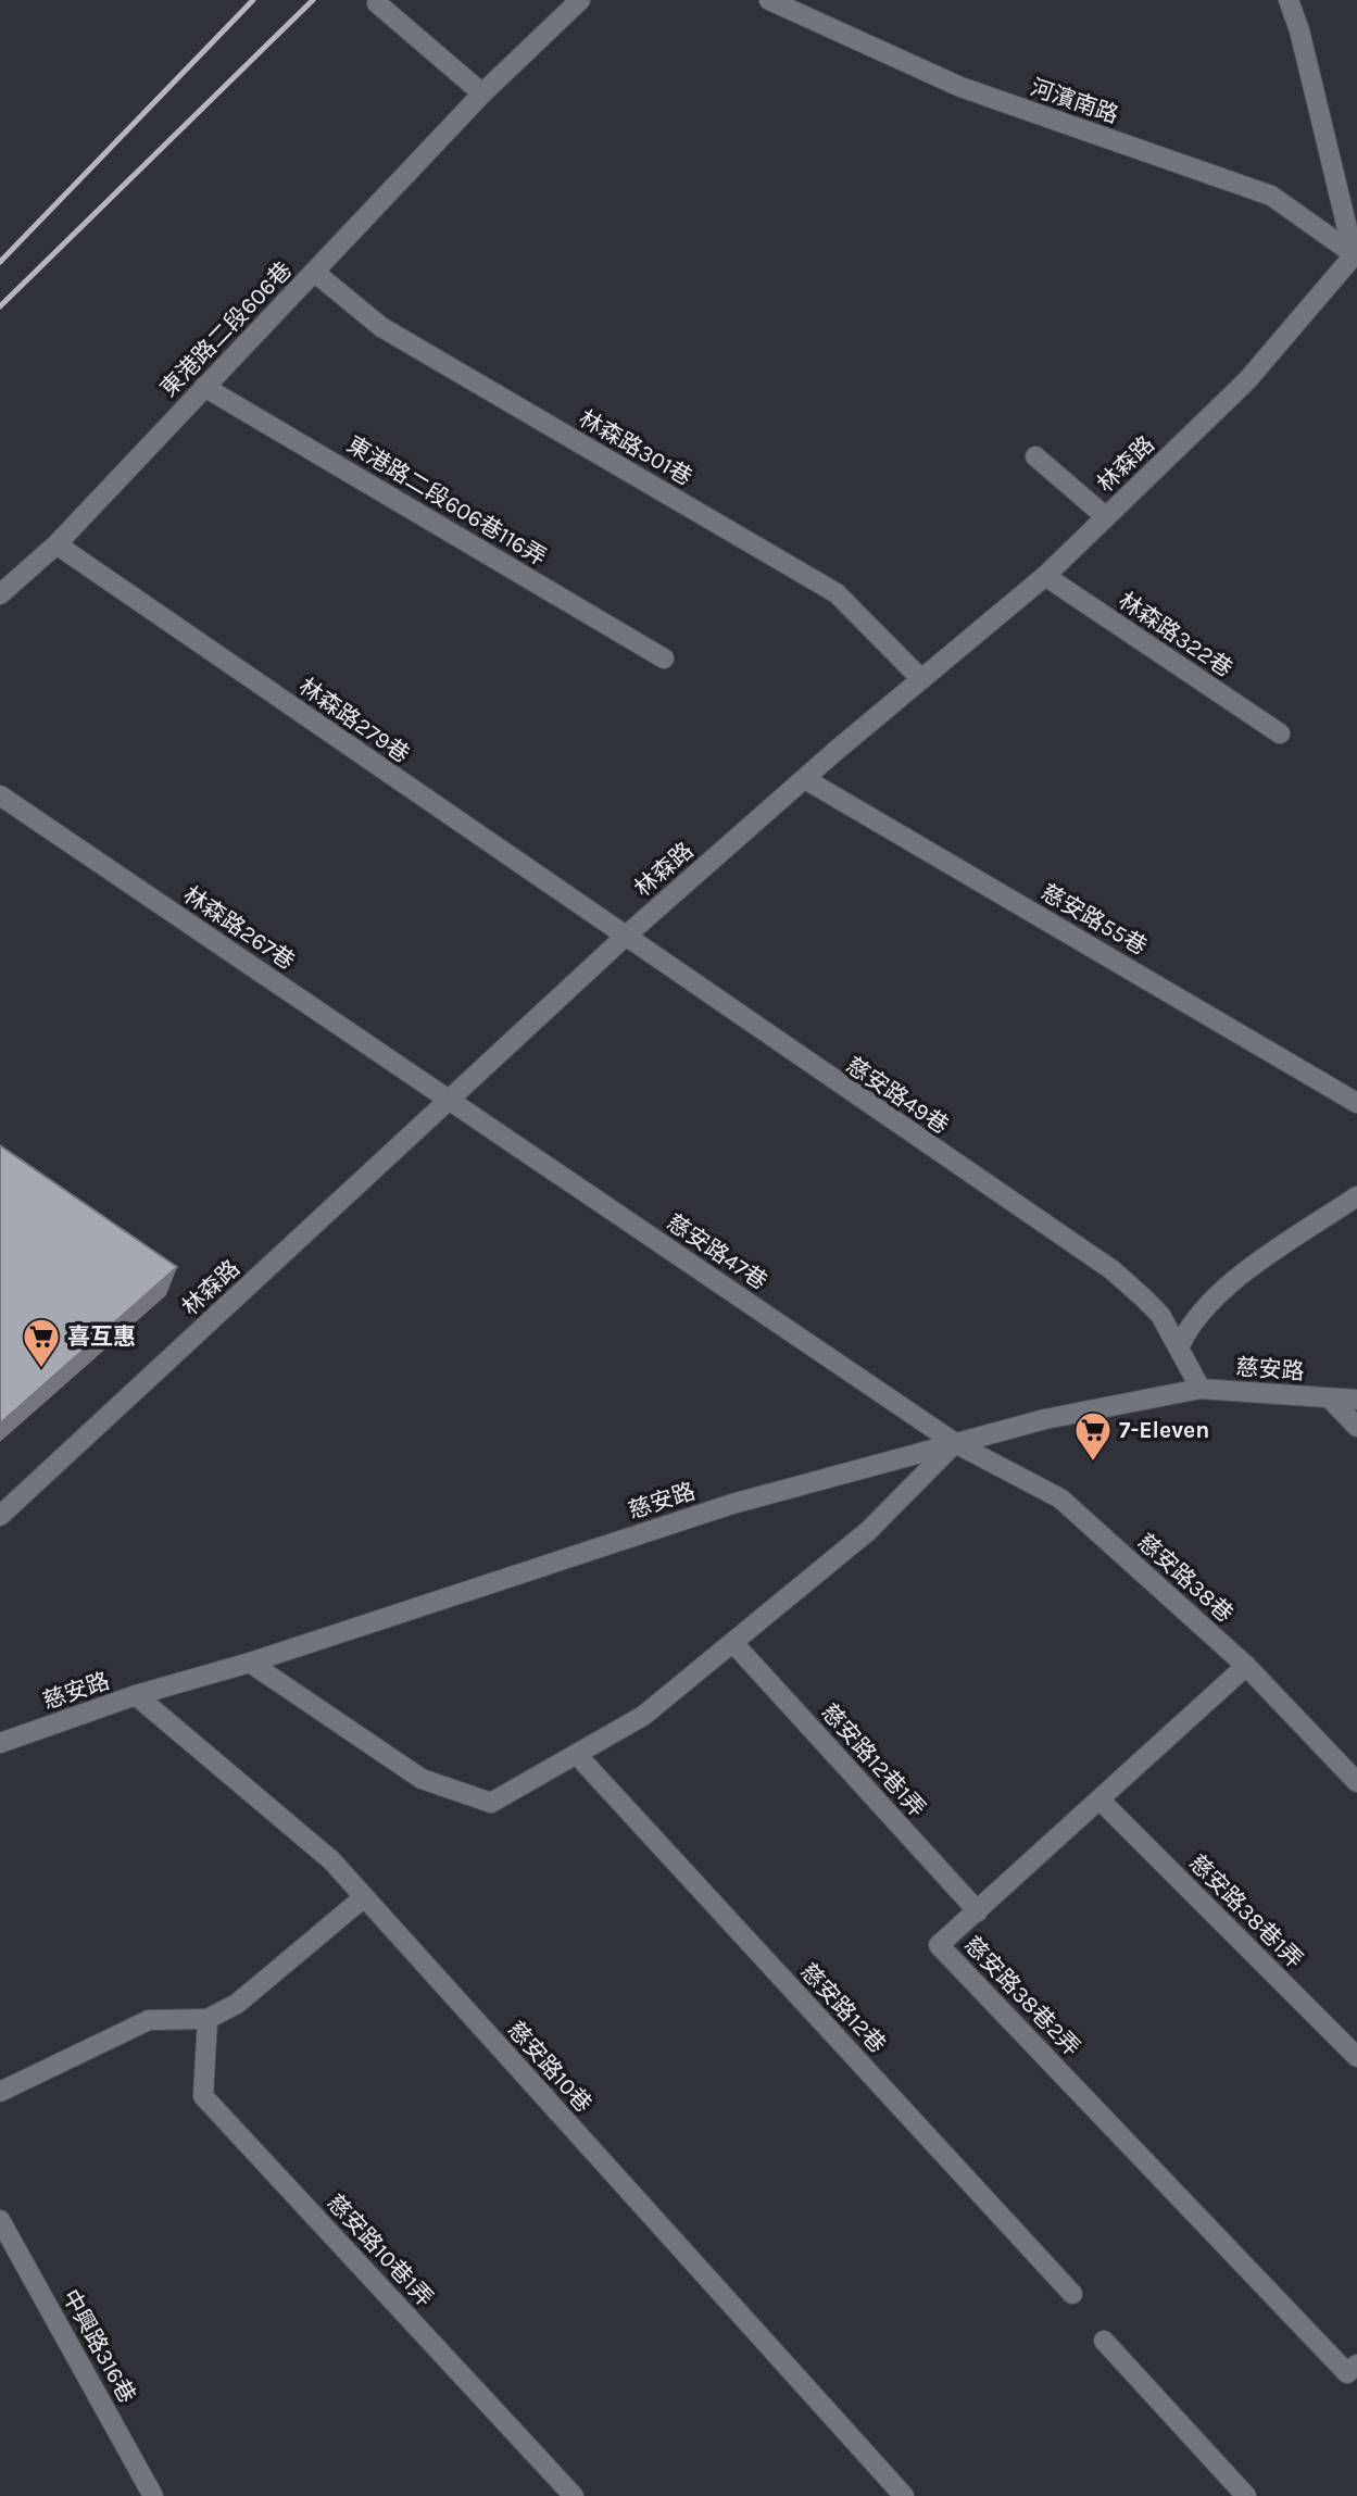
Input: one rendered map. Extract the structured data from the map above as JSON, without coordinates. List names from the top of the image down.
{
  "streets": {
    "street": [
      "河濱南路",
      "東港路二段606巷",
      "林森路301巷",
      "林森路",
      "東港路二段606巷116弄",
      "林森路322巷",
      "林森路279巷",
      "慈安路55巷",
      "林森路267巷",
      "慈安路49巷",
      "慈安路47巷",
      "慈安路",
      "慈安路38巷",
      "慈安路12巷1弄",
      "慈安路38巷1弄",
      "慈安路38巷2弄",
      "慈安路12巷",
      "慈安路10巷",
      "慈安路10巷1弄",
      "中興路316巷"
    ]
  },
  "crossings": [
    ["河濱南路", "林森路"],
    ["東港路二段606巷", "林森路301巷"],
    ["東港路二段606巷", "東港路二段606巷116弄"],
    ["東港路二段606巷", "林森路279巷"],
    ["林森路301巷", "林森路"],
    ["林森路", "林森路322巷"],
    ["林森路", "林森路279巷"],
    ["林森路", "慈安路55巷"],
    ["林森路", "林森路267巷"],
    ["林森路", "慈安路49巷"],
    ["林森路", "慈安路47巷"],
    ["林森路279巷", "慈安路49巷"],
    ["林森路267巷", "慈安路47巷"],
    ["慈安路49巷", "慈安路"],
    ["慈安路47巷", "慈安路"],
    ["慈安路47巷", "慈安路38巷"],
    ["慈安路", "慈安路38巷"],
    ["慈安路", "慈安路10巷"],
    ["慈安路38巷", "慈安路38巷2弄"],
    ["慈安路12巷1弄", "慈安路38巷2弄"],
    ["慈安路38巷1弄", "慈安路38巷2弄"]
  ],
  "places": {
    "supermarket": ["喜互惠", "7-Eleven"]
  }
}
